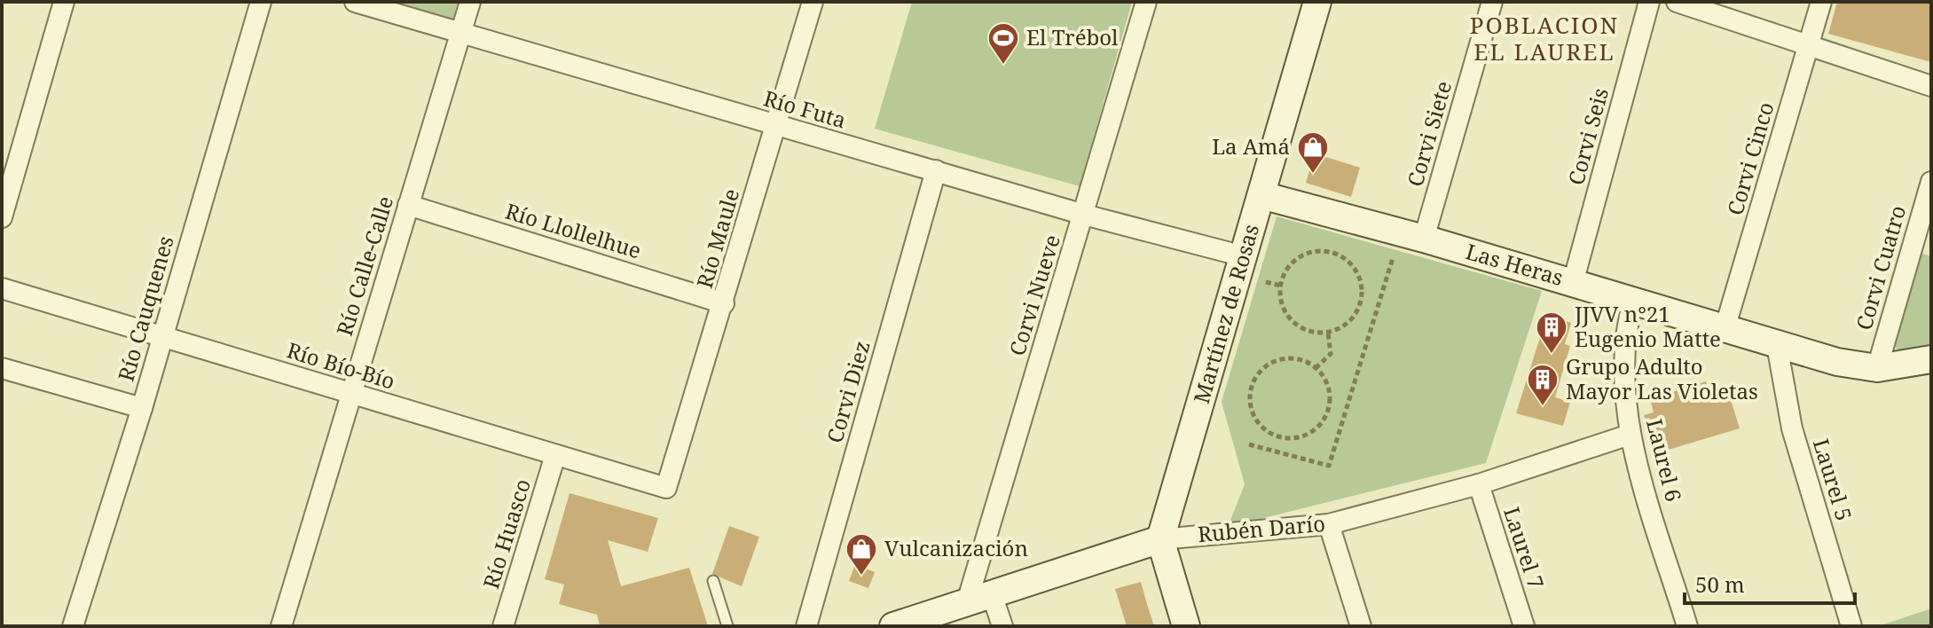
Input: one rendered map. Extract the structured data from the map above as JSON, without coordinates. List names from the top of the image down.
{
  "streets": {
    "street": [
      "Río Futa",
      "Corvi Siete",
      "Corvi Seis",
      "Corvi Cinco",
      "Río Llollelhue",
      "Río Maule",
      "Las Heras",
      "Río Calle-Calle",
      "Corvi Cuatro",
      "Corvi Nueve",
      "Río Cauquenes",
      "Martínez de Rosas",
      "Río Bío-Bío",
      "Corvi Diez",
      "Laurel 6",
      "Laurel 5",
      "Rubén Darío",
      "Río Huasco",
      "Laurel 7"
    ]
  },
  "crossings": [
    ["Río Futa", "Río Maule"],
    ["Río Futa", "Río Calle-Calle"],
    ["Río Futa", "Corvi Nueve"],
    ["Río Futa", "Martínez de Rosas"],
    ["Río Futa", "Corvi Diez"],
    ["Corvi Siete", "Las Heras"],
    ["Corvi Seis", "Las Heras"],
    ["Corvi Cinco", "Las Heras"],
    ["Río Llollelhue", "Río Maule"],
    ["Río Llollelhue", "Río Calle-Calle"],
    ["Río Maule", "Río Bío-Bío"],
    ["Las Heras", "Corvi Cuatro"],
    ["Las Heras", "Martínez de Rosas"],
    ["Las Heras", "Laurel 6"],
    ["Las Heras", "Laurel 5"],
    ["Río Calle-Calle", "Río Bío-Bío"],
    ["Corvi Nueve", "Rubén Darío"],
    ["Río Cauquenes", "Río Bío-Bío"],
    ["Martínez de Rosas", "Rubén Darío"],
    ["Río Bío-Bío", "Río Huasco"],
    ["Laurel 6", "Rubén Darío"],
    ["Rubén Darío", "Laurel 7"]
  ],
  "districts": ["POBLACION EL LAUREL"],
  "places": {
    "sports": ["El Trébol"],
    "shop": ["La Amá", "Vulcanización"],
    "building": ["JJVV n°21 Eugenio Matte", "Grupo Adulto Mayor Las Violetas"]
  },
  "scale_bar": "50 m"
}
